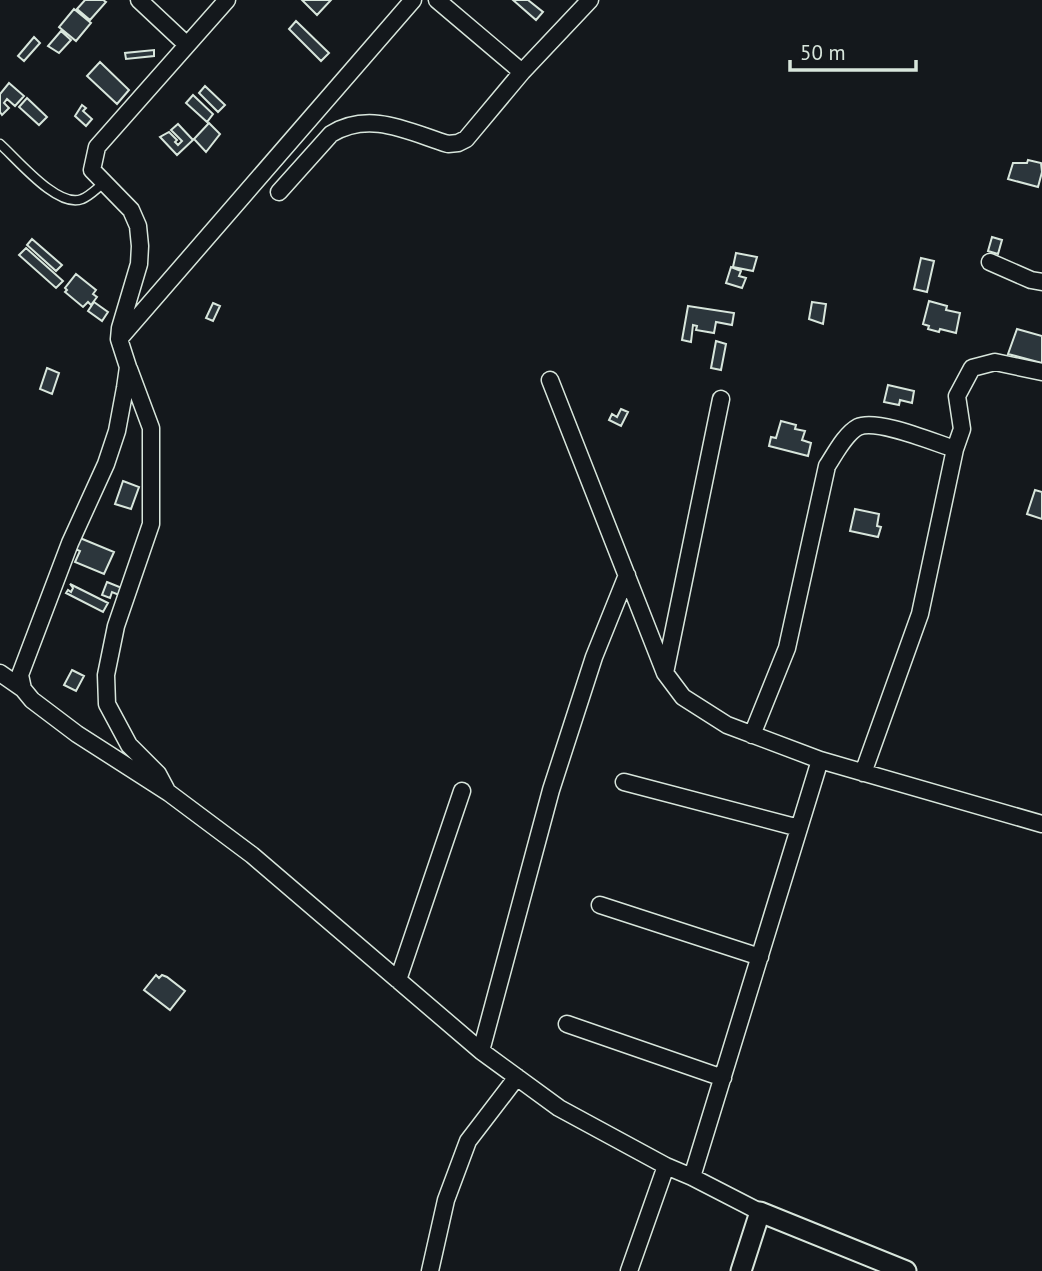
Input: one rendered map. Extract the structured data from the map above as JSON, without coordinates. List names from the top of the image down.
{
  "scale_bar": "50 m"
}
